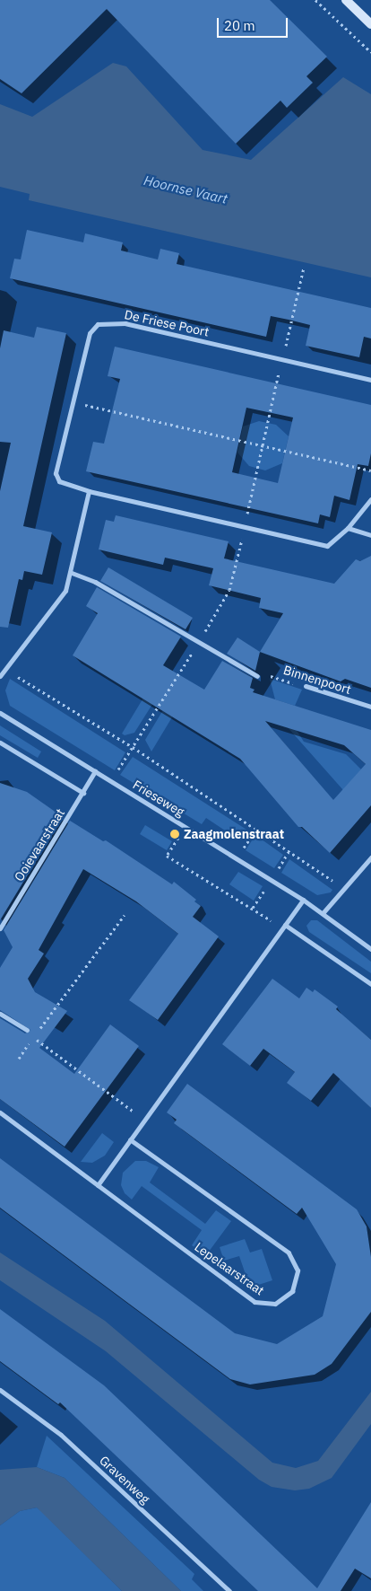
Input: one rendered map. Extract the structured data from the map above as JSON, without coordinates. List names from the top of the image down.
{
  "streets": {
    "street": [
      "De Friese Poort",
      "Binnenpoort",
      "Frieseweg",
      "Ooievaarstraat",
      "Lepelaarstraat",
      "Gravenweg"
    ]
  },
  "crossings": [
    ["Frieseweg", "Ooievaarstraat"]
  ],
  "water": ["Hoornse Vaart"],
  "places": ["Zaagmolenstraat"],
  "scale_bar": "20 m"
}
